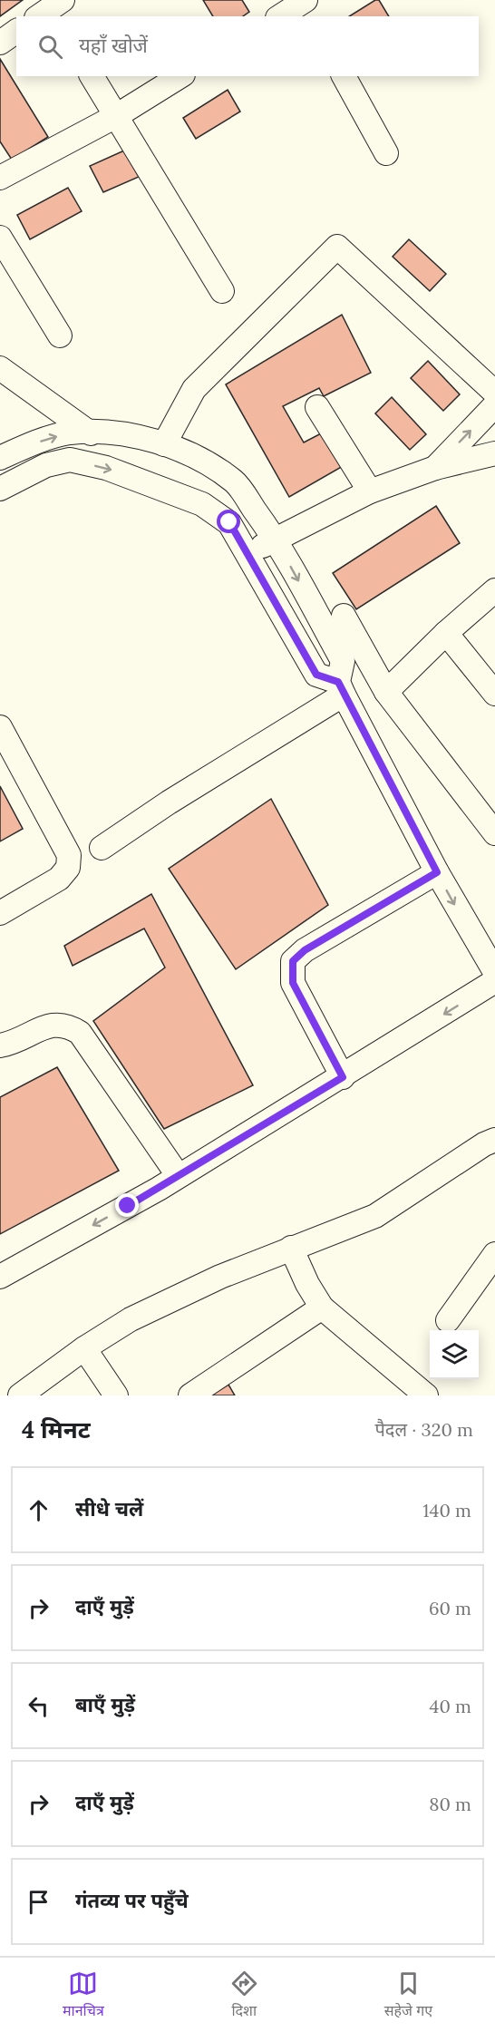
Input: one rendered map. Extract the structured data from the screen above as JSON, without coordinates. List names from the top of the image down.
{
  "page": {
    "search": "यहाँ खोजें",
    "heading": ["4 मिनट", "पैदल · 320 m"],
    "list": [
      ["सीधे चलें", "140 m"],
      ["दाएँ मुड़ें", "60 m"],
      ["बाएँ मुड़ें", "40 m"],
      ["दाएँ मुड़ें", "80 m"],
      "गंतव्य पर पहुँचे"
    ],
    "nav": ["मानचित्र", "दिशा", "सहेजे गए"]
  }
}
